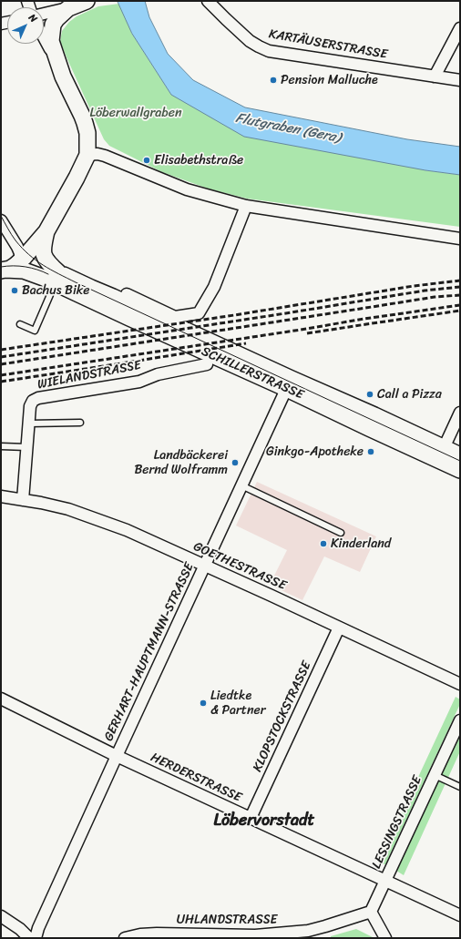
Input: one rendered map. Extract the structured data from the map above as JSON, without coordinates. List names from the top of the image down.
{
  "streets": {
    "main road": ["SCHILLERSTRASSE"],
    "street": [
      "KARTÄUSERSTRASSE",
      "WIELANDSTRASSE",
      "GOETHESTRASSE",
      "GERHART-HAUPTMANN-STRASSE",
      "KLOPSTOCKSTRASSE",
      "HERDERSTRASSE",
      "LESSINGSTRASSE",
      "UHLANDSTRASSE"
    ]
  },
  "crossings": [
    ["SCHILLERSTRASSE", "GERHART-HAUPTMANN-STRASSE"],
    ["WIELANDSTRASSE", "GOETHESTRASSE"],
    ["GOETHESTRASSE", "GERHART-HAUPTMANN-STRASSE"],
    ["GOETHESTRASSE", "KLOPSTOCKSTRASSE"],
    ["GERHART-HAUPTMANN-STRASSE", "HERDERSTRASSE"],
    ["KLOPSTOCKSTRASSE", "HERDERSTRASSE"],
    ["HERDERSTRASSE", "LESSINGSTRASSE"],
    ["LESSINGSTRASSE", "UHLANDSTRASSE"]
  ],
  "districts": ["Löbervorstadt"],
  "water": ["Flutgraben (Gera)"],
  "parks": ["Löberwallgraben"],
  "places": [
    "Pension Malluche",
    "Elisabethstraße",
    "Bachus Bike",
    "Call a Pizza",
    "Ginkgo-Apotheke",
    "Landbäckerei Bernd Wolframm",
    "Kinderland",
    "Liedtke & Partner"
  ],
  "north": "top right"
}
